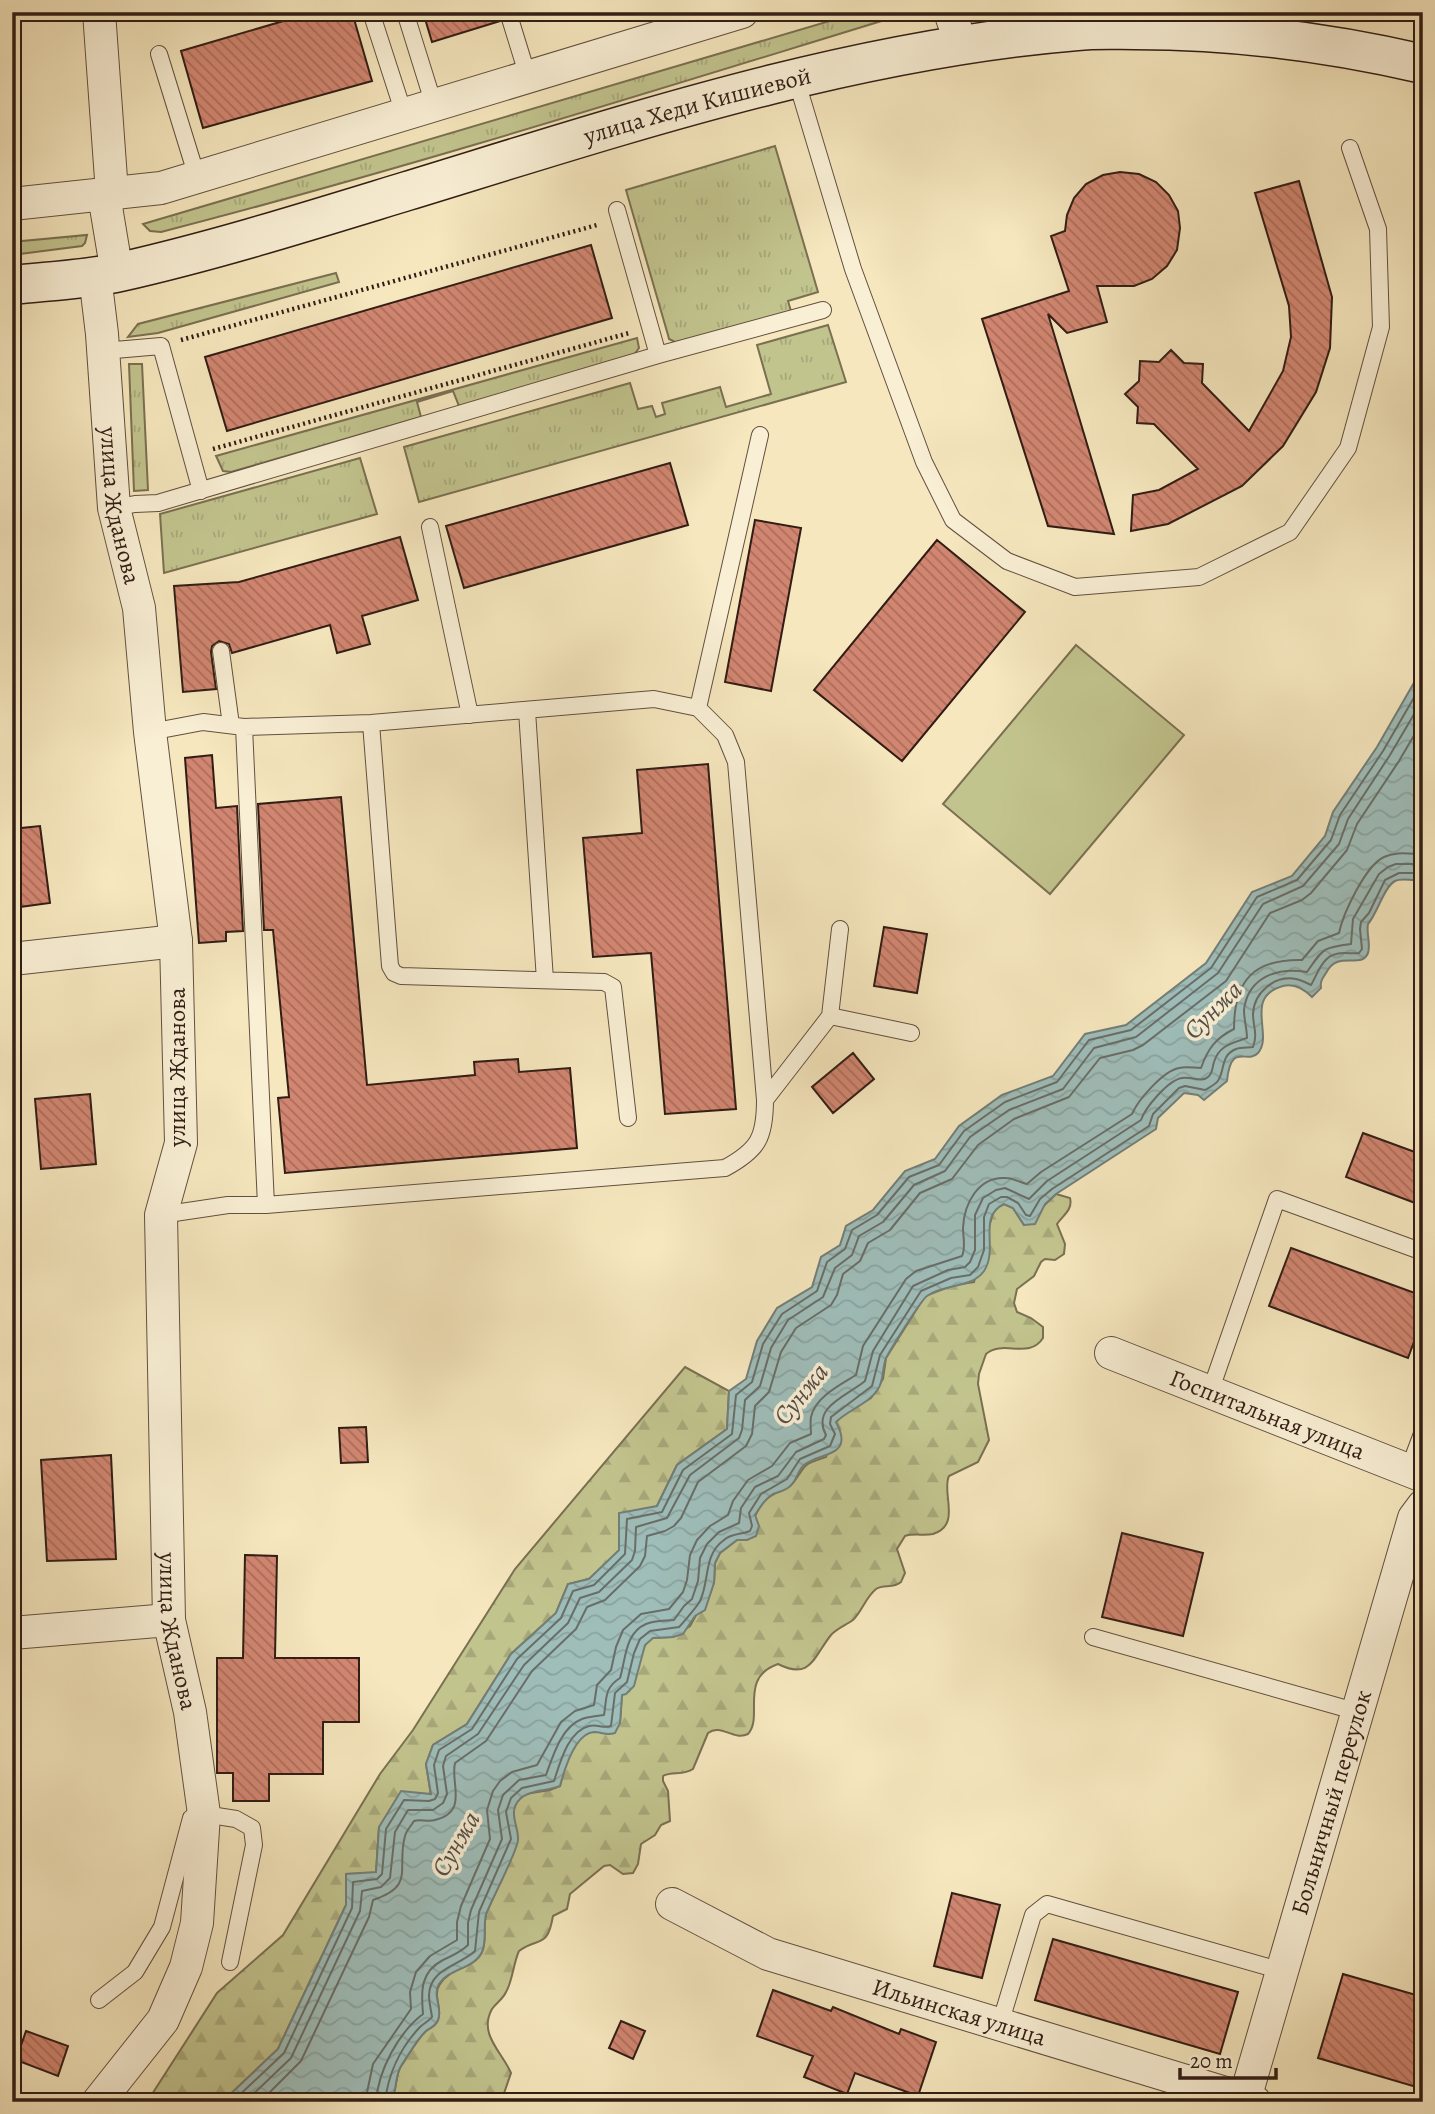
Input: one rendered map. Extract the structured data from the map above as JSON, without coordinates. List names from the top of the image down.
{
  "streets": {
    "main road": ["улица Хеди Кишиевой"],
    "street": [
      "улица Жданова",
      "Госпитальная улица",
      "Больничный переулок",
      "Ильинская улица"
    ]
  },
  "crossings": [
    ["улица Хеди Кишиевой", "улица Жданова"],
    ["Больничный переулок", "Ильинская улица"]
  ],
  "water": ["Сунжа"],
  "scale_bar": "20 m"
}
